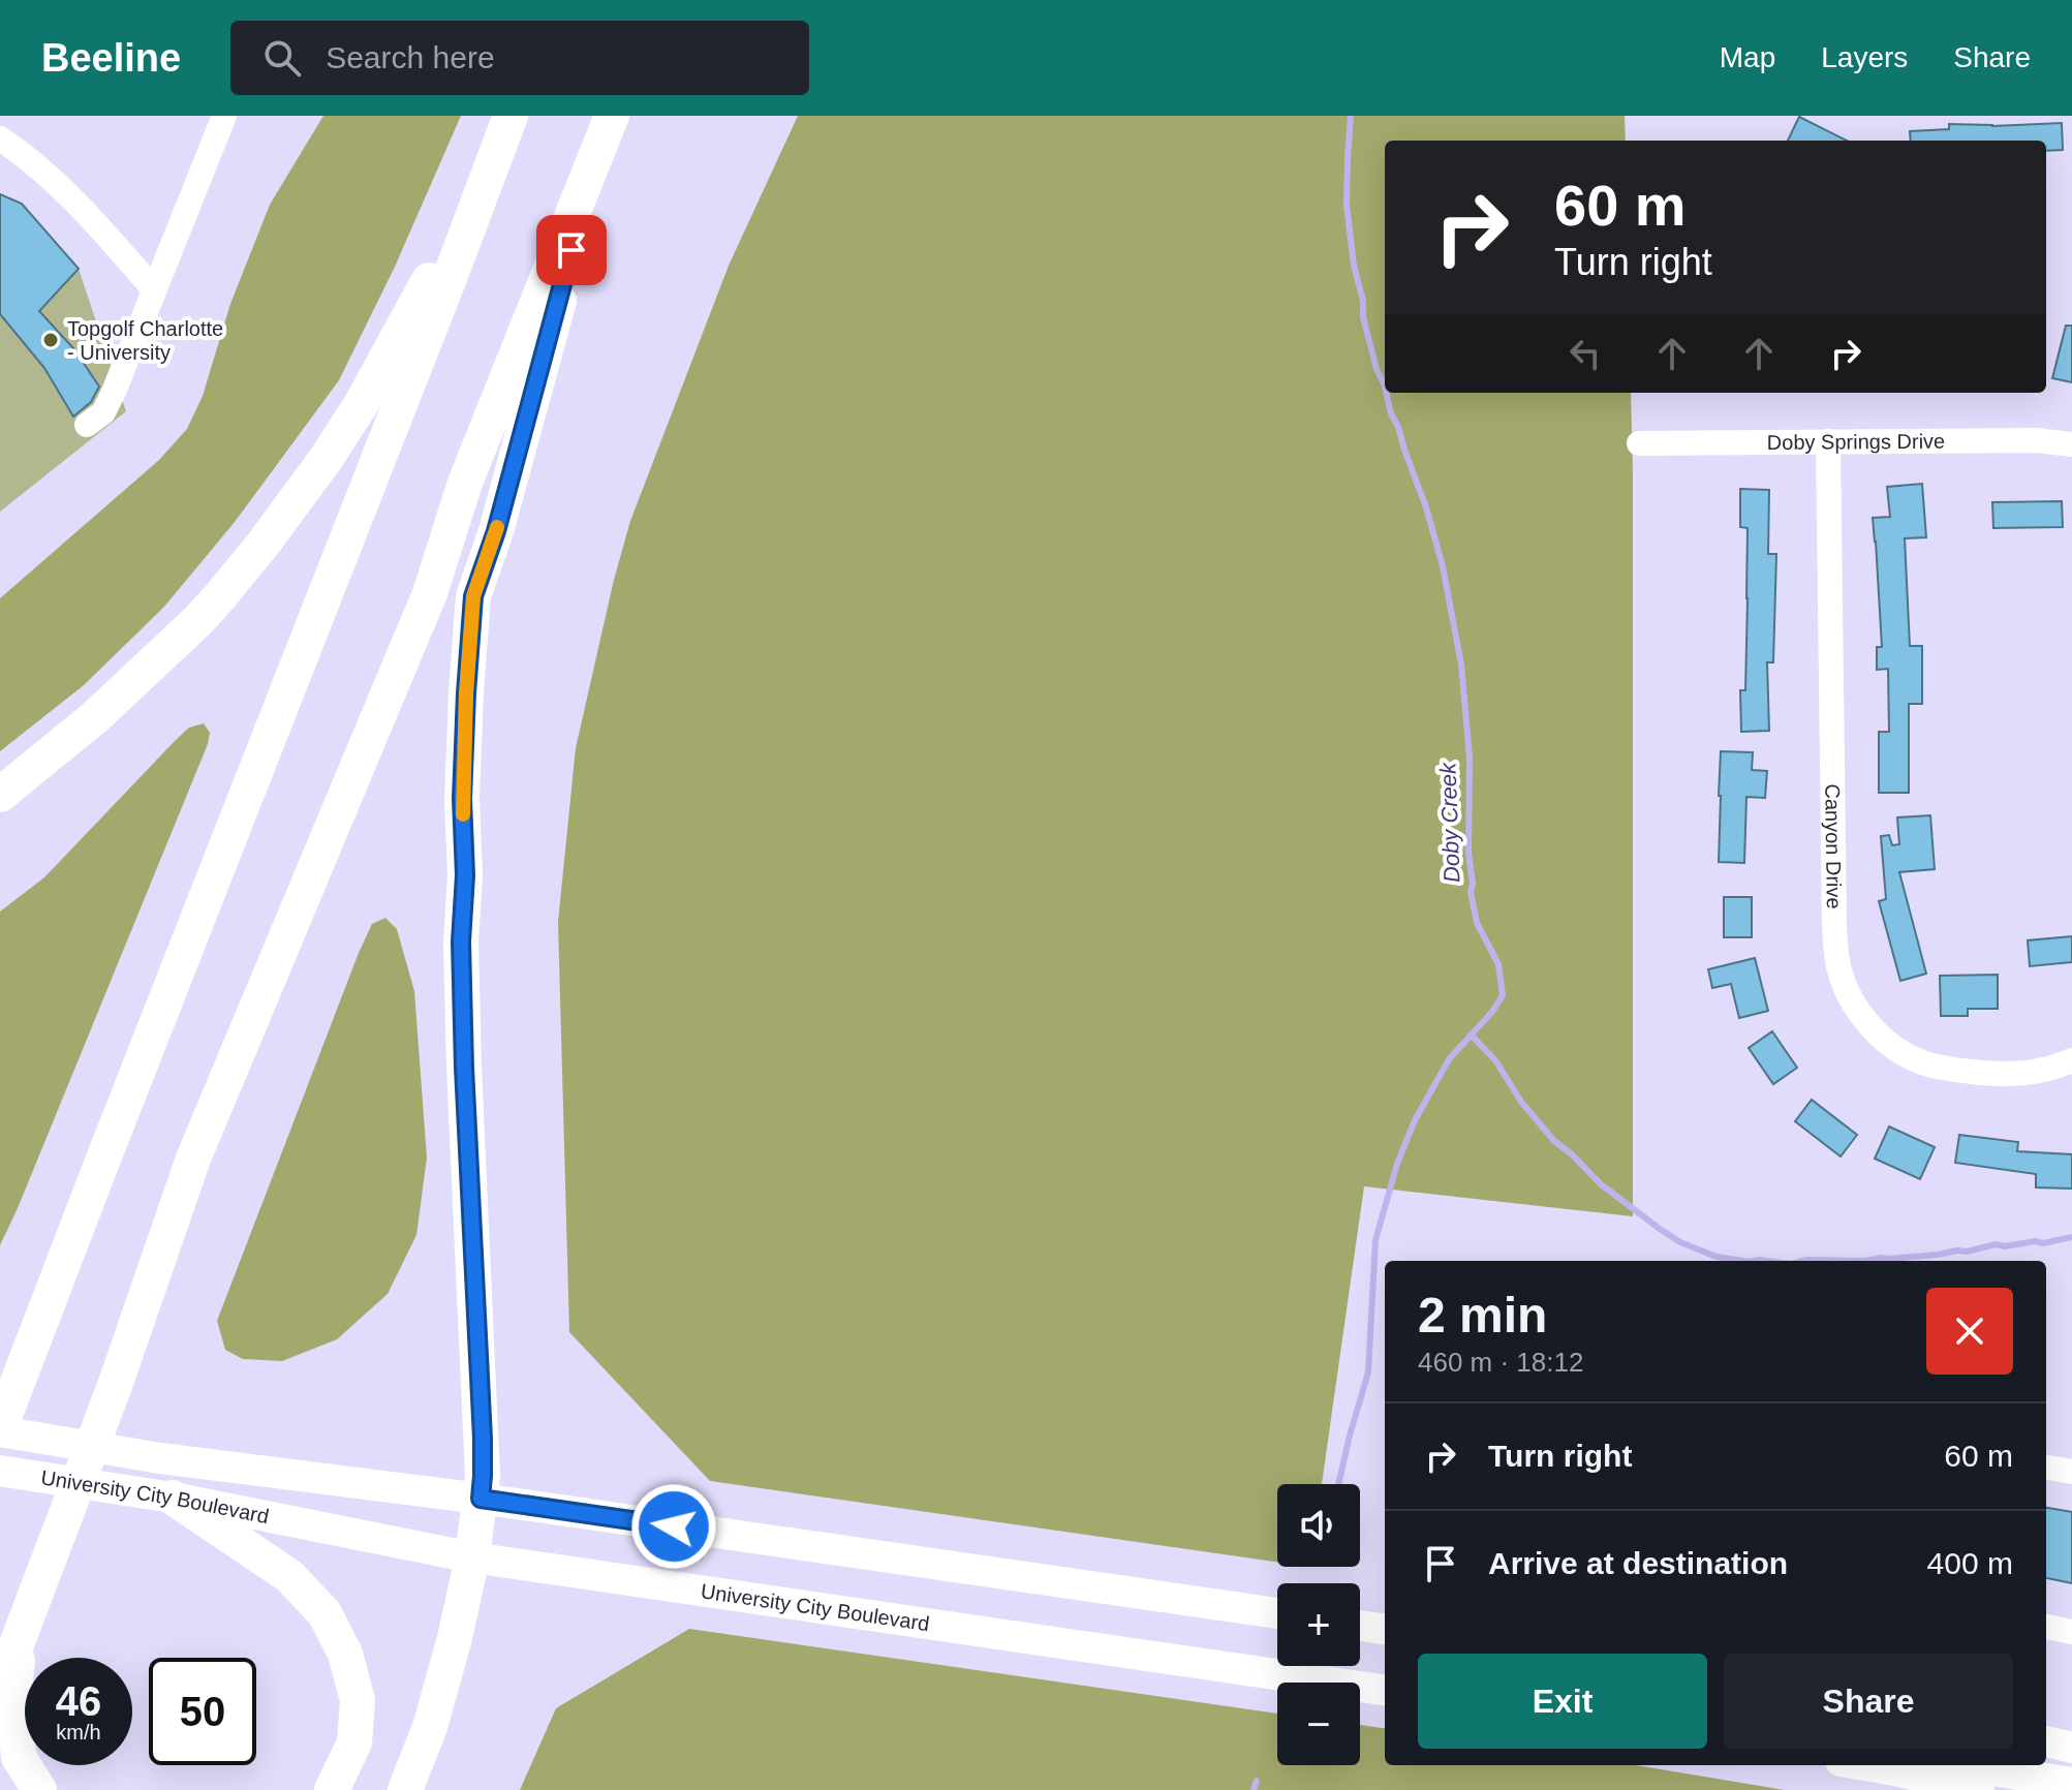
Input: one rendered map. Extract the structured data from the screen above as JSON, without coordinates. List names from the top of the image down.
{
  "streets": {
    "main road": ["University City Boulevard"],
    "street": ["Doby Springs Drive", "Canyon Drive"]
  },
  "crossings": [
    ["Doby Springs Drive", "Canyon Drive"]
  ],
  "water": ["Doby Creek"],
  "places": ["Topgolf Charlotte - University"],
  "page": {
    "header": "Beeline",
    "search": "Search here",
    "nav": ["Map", "Layers", "Share"],
    "turn": ["60 m", "Turn right"],
    "heading": ["2 min", "460 m · 18:12"],
    "list": [
      {
        "name": "Turn right",
        "value": "60 m"
      },
      {
        "name": "Arrive at destination",
        "value": "400 m"
      }
    ],
    "map_buttons": ["+", "−"],
    "buttons": ["Exit", "Share"],
    "speed": "46 km/h",
    "limit": "50"
  }
}
